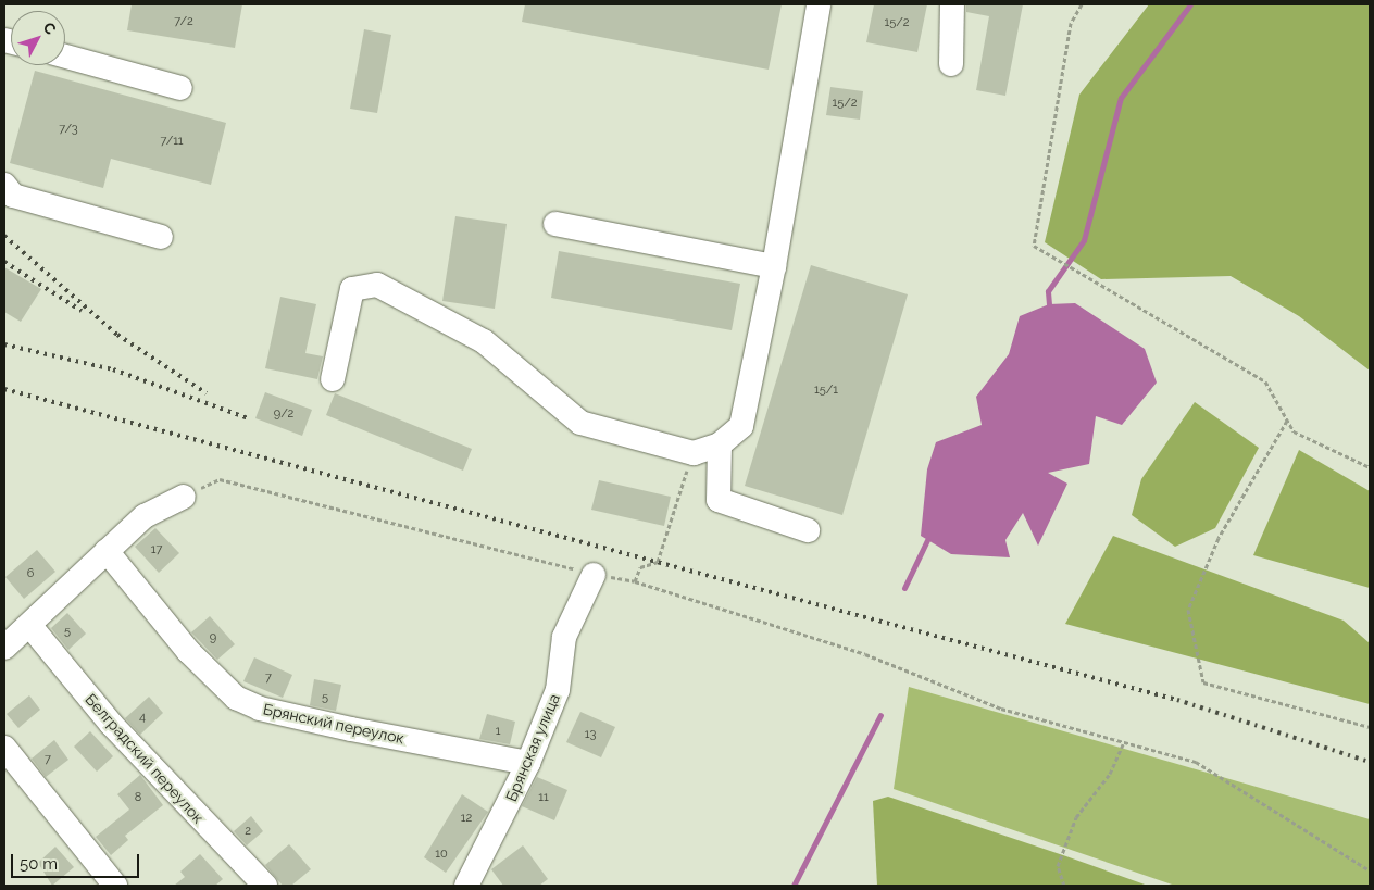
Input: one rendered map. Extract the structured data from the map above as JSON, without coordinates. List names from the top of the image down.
{
  "streets": {
    "street": ["Брянский переулок", "Брянская улица", "Белградский переулок"]
  },
  "crossings": [
    ["Брянский переулок", "Брянская улица"]
  ],
  "house_numbers": [
    "7/2",
    "15/2",
    "15/2",
    "7/3",
    "7/11",
    "15/1",
    "9/2",
    "17",
    "6",
    "5",
    "9",
    "7",
    "5",
    "4",
    "1",
    "13",
    "7",
    "8",
    "11",
    "12",
    "2",
    "10"
  ],
  "scale_bar": "50 m",
  "north": "top right"
}
